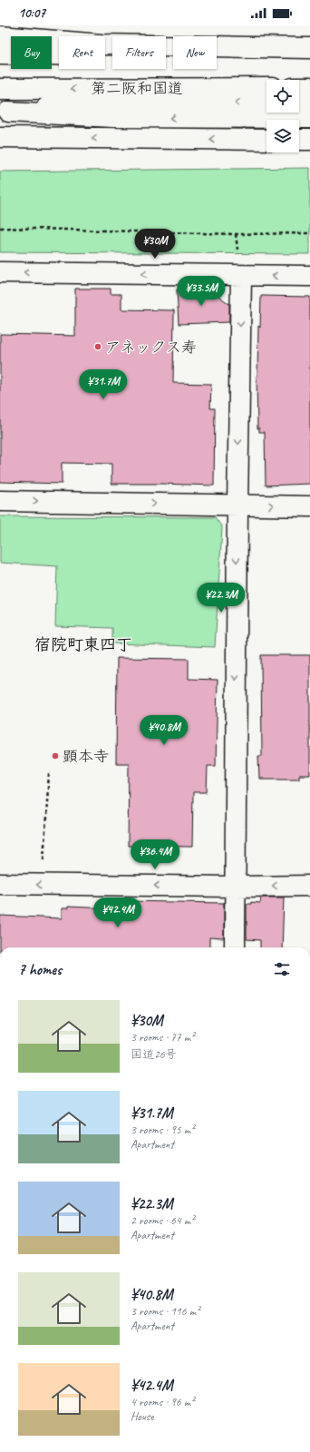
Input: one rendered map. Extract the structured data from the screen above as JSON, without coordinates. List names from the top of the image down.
{
  "streets": {
    "main road": ["第二阪和国道"]
  },
  "districts": ["宿院町東四丁"],
  "places": ["アネックス寿", "顕本寺"],
  "page": {
    "status": "10:07",
    "chip": [
      "Buy",
      "Rent",
      "Filters",
      "New"
    ],
    "price": [
      "¥30M",
      "¥33.5M",
      "¥31.7M",
      "¥22.3M",
      "¥40.8M",
      "¥36.4M",
      "¥42.4M"
    ],
    "heading": "7 homes",
    "list": [
      {
        "name": "¥30M",
        "note": "3 rooms · 77 m² · 国道26号"
      },
      {
        "name": "¥31.7M",
        "note": "3 rooms · 95 m² · Apartment"
      },
      {
        "name": "¥22.3M",
        "note": "2 rooms · 64 m² · Apartment"
      },
      {
        "name": "¥40.8M",
        "note": "3 rooms · 116 m² · Apartment"
      },
      {
        "name": "¥42.4M",
        "note": "4 rooms · 96 m² · House"
      }
    ]
  }
}
